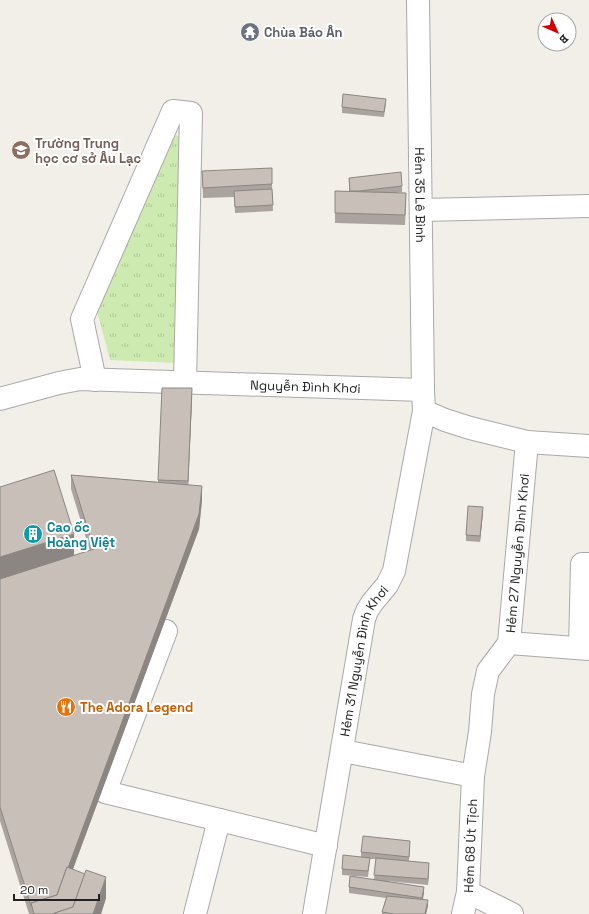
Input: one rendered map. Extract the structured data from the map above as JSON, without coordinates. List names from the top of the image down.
{
  "streets": {
    "street": [
      "Hẻm 35 Lê Bình",
      "Nguyễn Đình Khơi",
      "Hẻm 27 Nguyễn Đình Khơi",
      "Hẻm 31 Nguyễn Đình Khơi",
      "Hẻm 68 Út Tịch"
    ]
  },
  "crossings": [
    ["Hẻm 35 Lê Bình", "Nguyễn Đình Khơi"],
    ["Hẻm 35 Lê Bình", "Hẻm 31 Nguyễn Đình Khơi"],
    ["Nguyễn Đình Khơi", "Hẻm 27 Nguyễn Đình Khơi"],
    ["Nguyễn Đình Khơi", "Hẻm 31 Nguyễn Đình Khơi"],
    ["Hẻm 27 Nguyễn Đình Khơi", "Hẻm 68 Út Tịch"]
  ],
  "places": {
    "temple": ["Chùa Báo Ân"],
    "school or university": ["Trường Trung học cơ sở Âu Lạc"],
    "building": ["Cao ốc Hoàng Việt"],
    "restaurant": ["The Adora Legend"]
  },
  "scale_bar": "20 m",
  "north": "bottom right"
}
